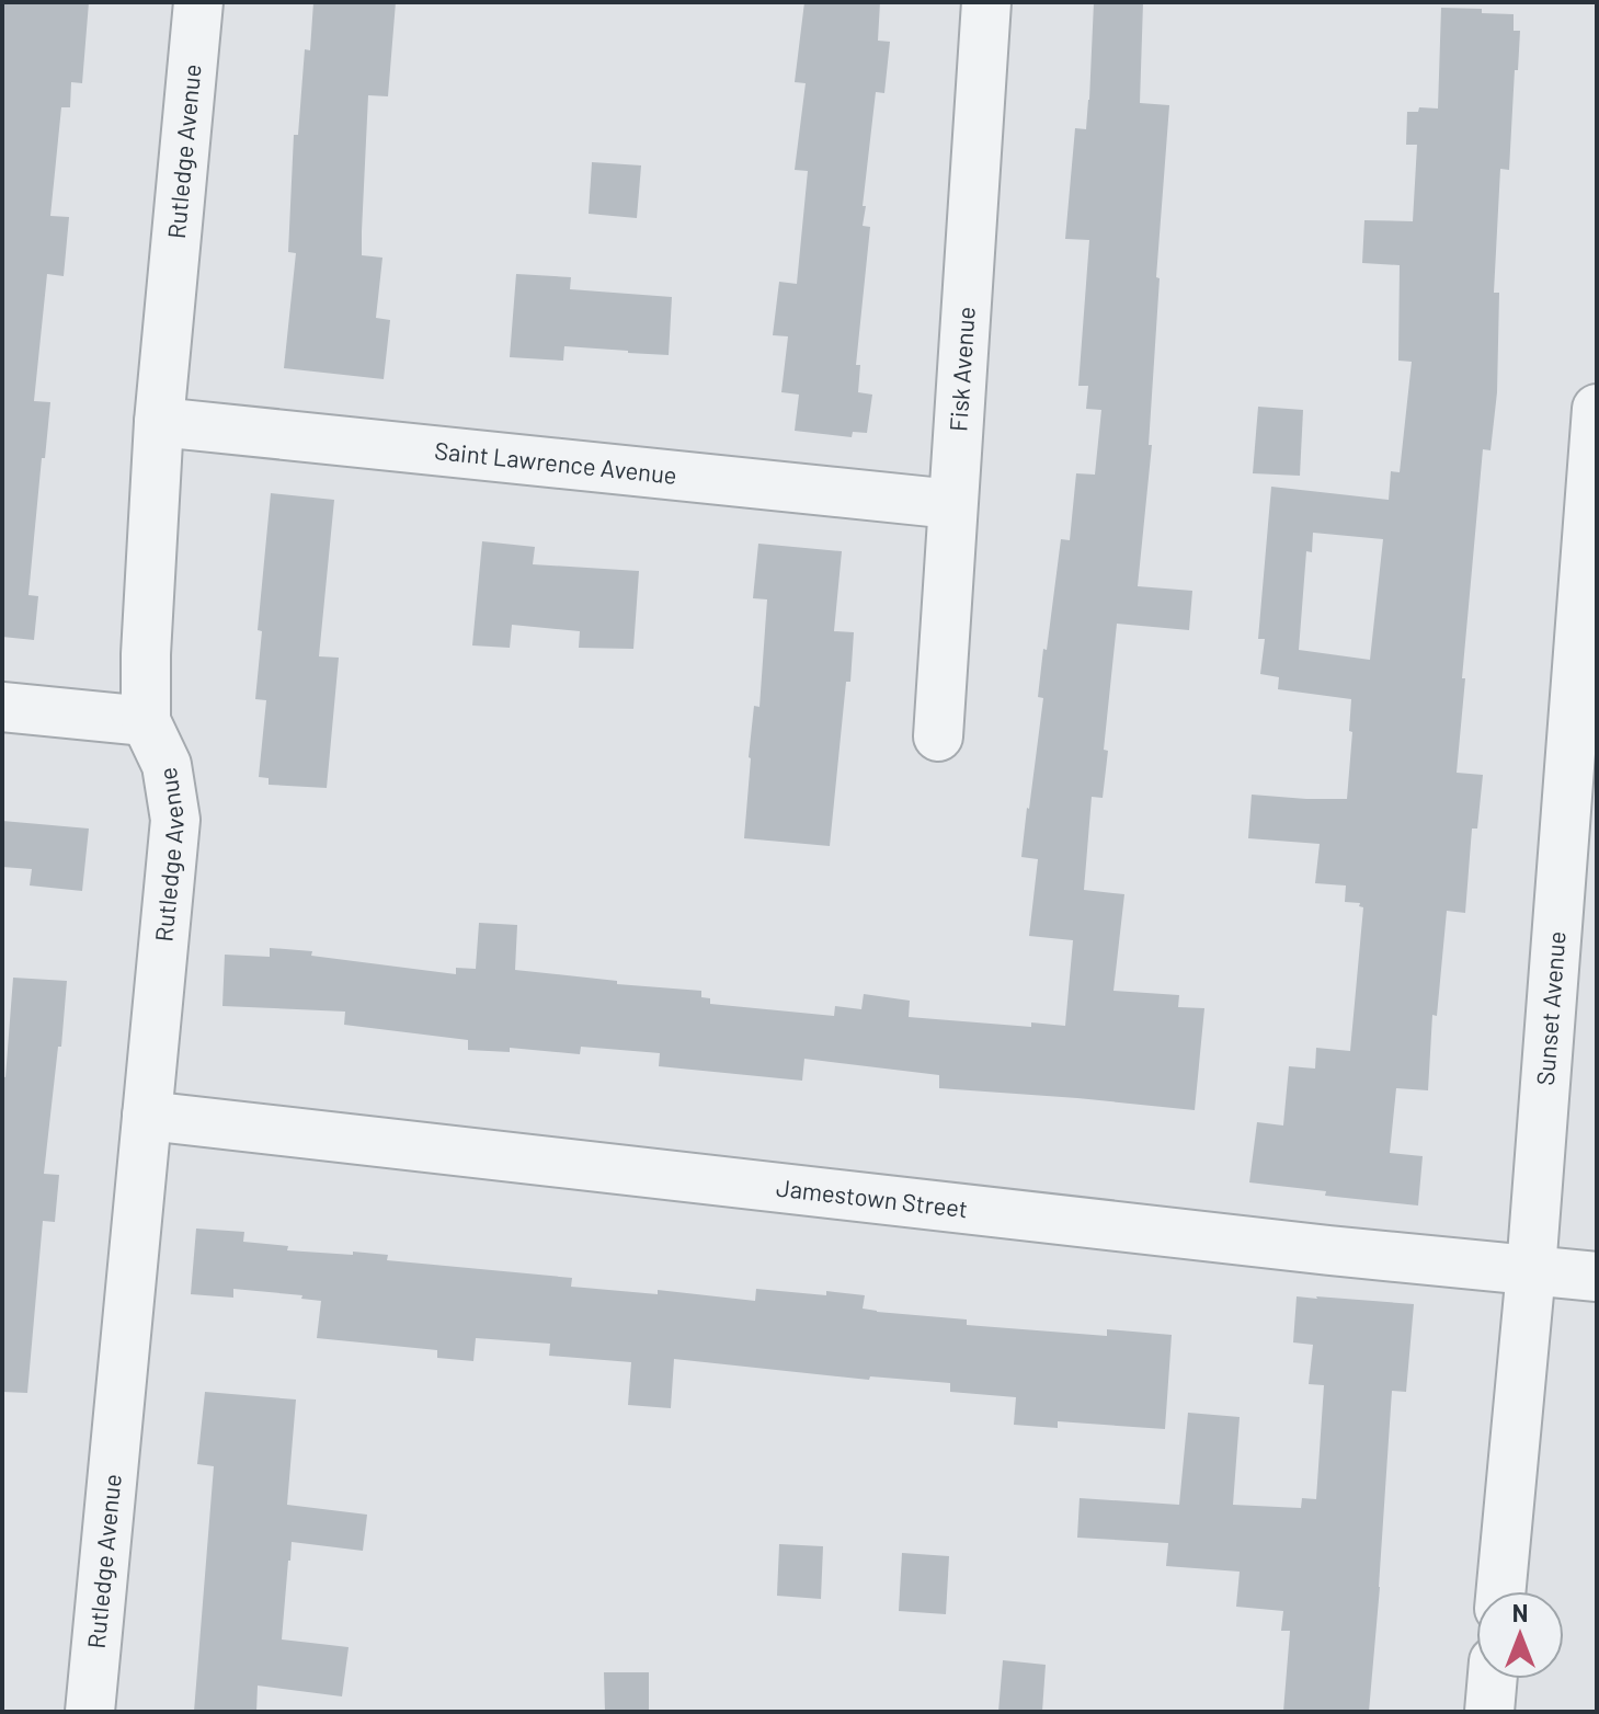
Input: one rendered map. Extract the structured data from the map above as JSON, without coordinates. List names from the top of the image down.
{
  "streets": {
    "street": [
      "Rutledge Avenue",
      "Fisk Avenue",
      "Saint Lawrence Avenue",
      "Sunset Avenue",
      "Jamestown Street"
    ]
  },
  "crossings": [
    ["Rutledge Avenue", "Saint Lawrence Avenue"],
    ["Rutledge Avenue", "Jamestown Street"],
    ["Fisk Avenue", "Saint Lawrence Avenue"],
    ["Sunset Avenue", "Jamestown Street"]
  ],
  "north": "top"
}
